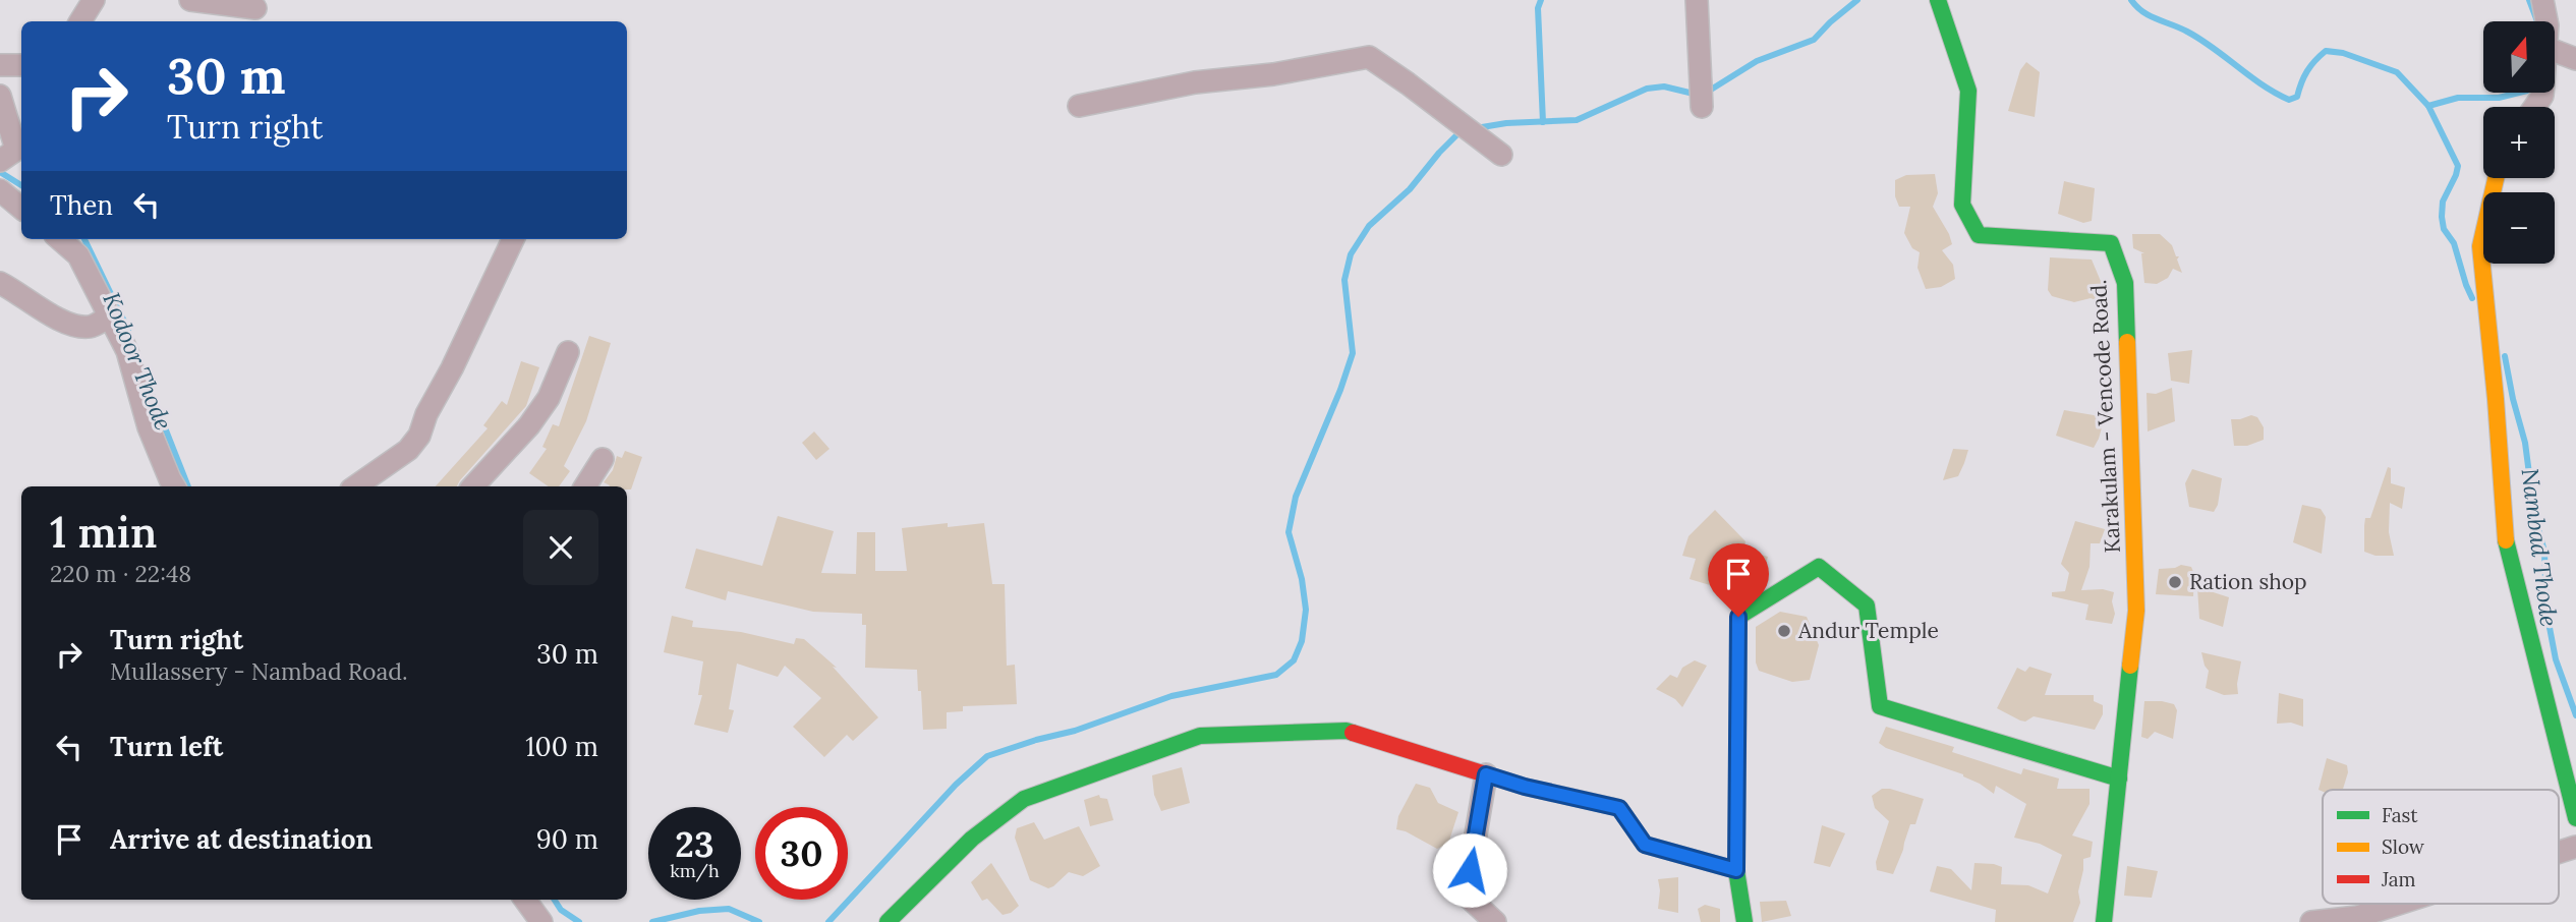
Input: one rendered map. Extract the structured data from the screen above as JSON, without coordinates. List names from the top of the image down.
{
  "streets": {
    "street": ["Karakulam - Vencode Road."]
  },
  "water": ["Kodoor Thode", "Nambad Thode"],
  "places": ["Ration shop", "Andur Temple"],
  "legend": ["Fast", "Slow", "Jam"],
  "north": "top",
  "page": {
    "map_buttons": ["+", "−"],
    "turn": ["30 m", "Turn right"],
    "then": "Then",
    "heading": ["1 min", "220 m · 22:48"],
    "list": [
      {
        "name": "Turn right",
        "note": "Mullassery - Nambad Road.",
        "value": "30 m"
      },
      {
        "name": "Turn left",
        "value": "100 m"
      },
      {
        "name": "Arrive at destination",
        "value": "90 m"
      }
    ],
    "speed": "23 km/h",
    "limit": "30"
  }
}
